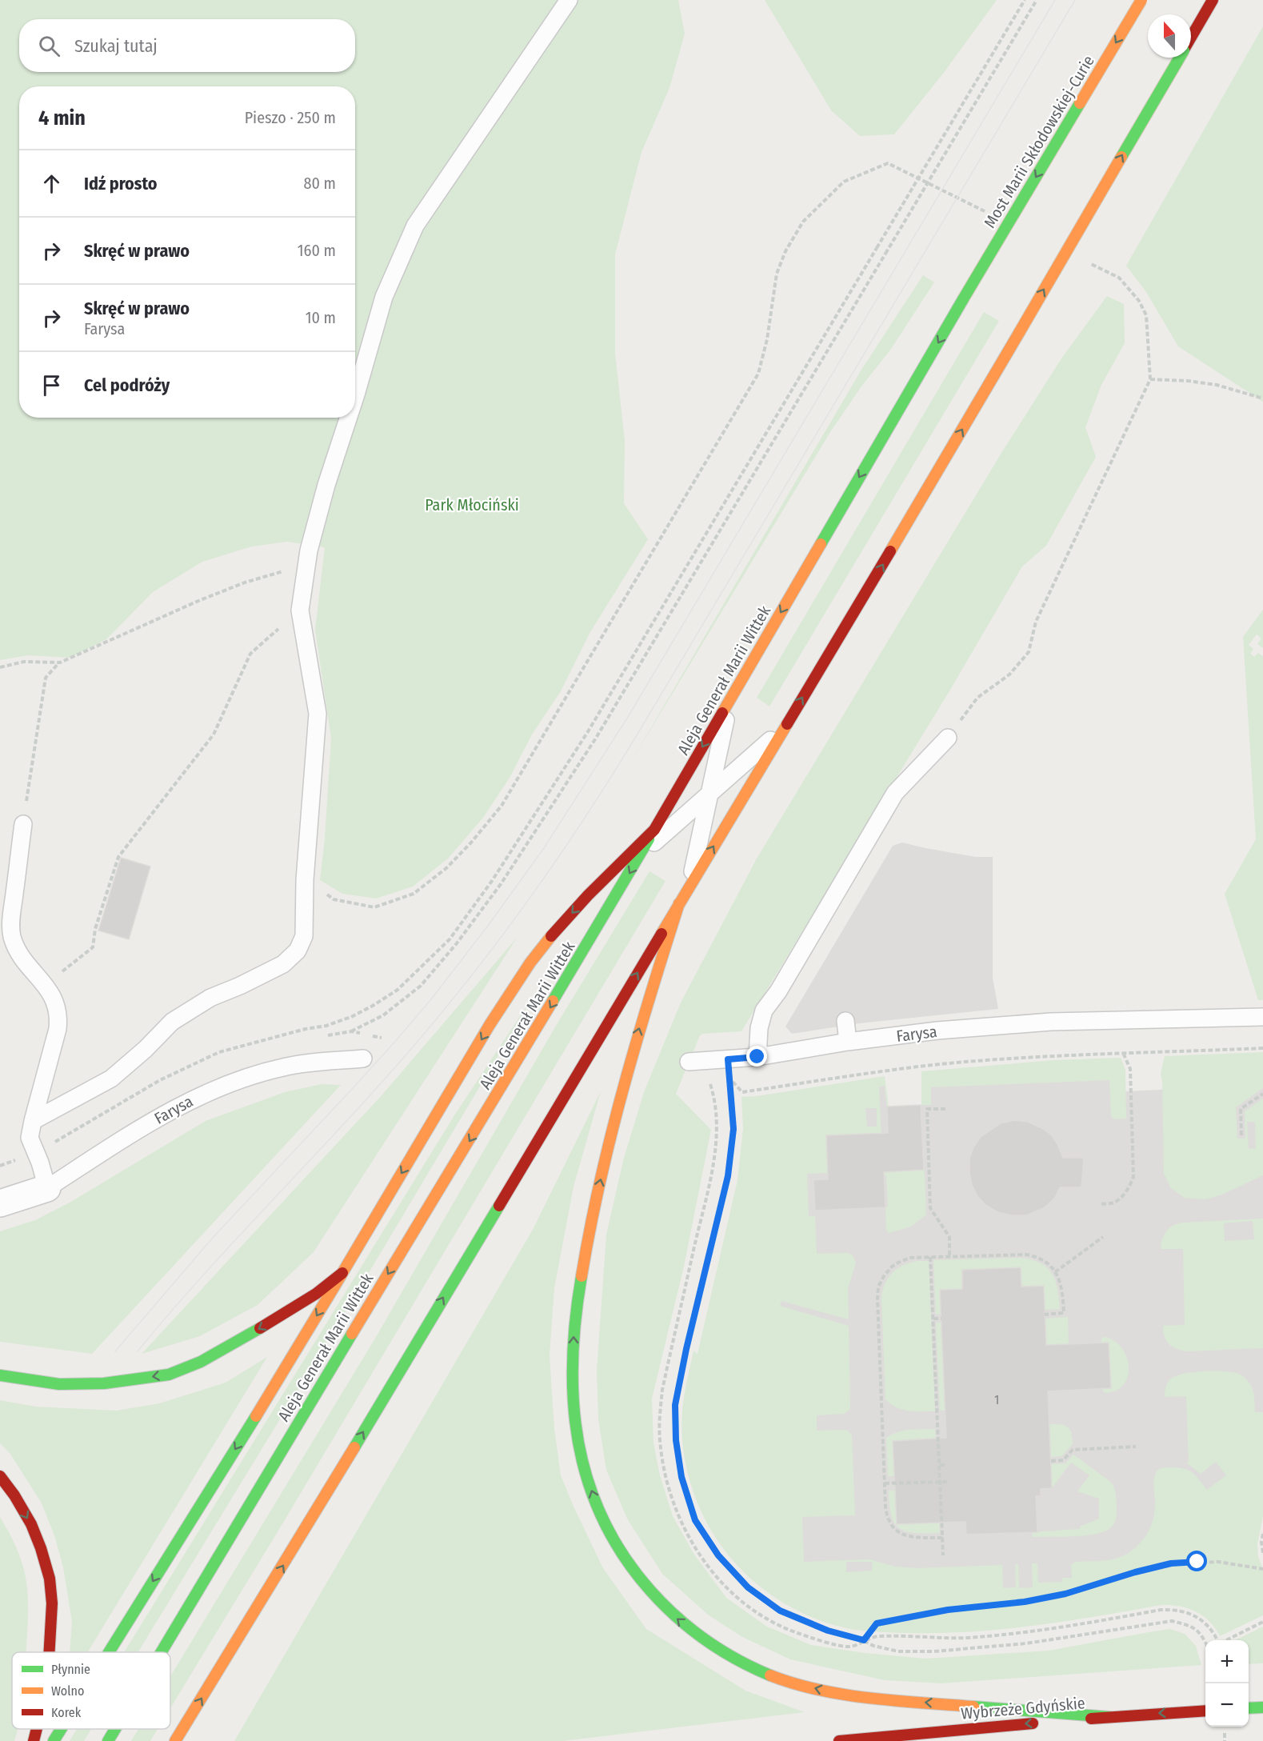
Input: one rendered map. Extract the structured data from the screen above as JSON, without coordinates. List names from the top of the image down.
{
  "streets": {
    "main road": ["Most Marii Skłodowskiej-Curie", "Aleja Generał Marii Wittek", "Wybrzeże Gdyńskie"],
    "street": ["Farysa"]
  },
  "crossings": [
    ["Most Marii Skłodowskiej-Curie", "Aleja Generał Marii Wittek"]
  ],
  "one_way": ["Wybrzeże Gdyńskie"],
  "parks": ["Park Młociński"],
  "house_numbers": ["1"],
  "legend": ["Płynnie", "Wolno", "Korek"],
  "north": "top",
  "page": {
    "search": "Szukaj tutaj",
    "heading": ["4 min", "Pieszo · 250 m"],
    "list": [
      ["Idź prosto", "80 m"],
      ["Skręć w prawo", "160 m"],
      ["Skręć w prawo", "Farysa", "10 m"],
      "Cel podróży"
    ],
    "map_buttons": ["+", "−"]
  }
}
